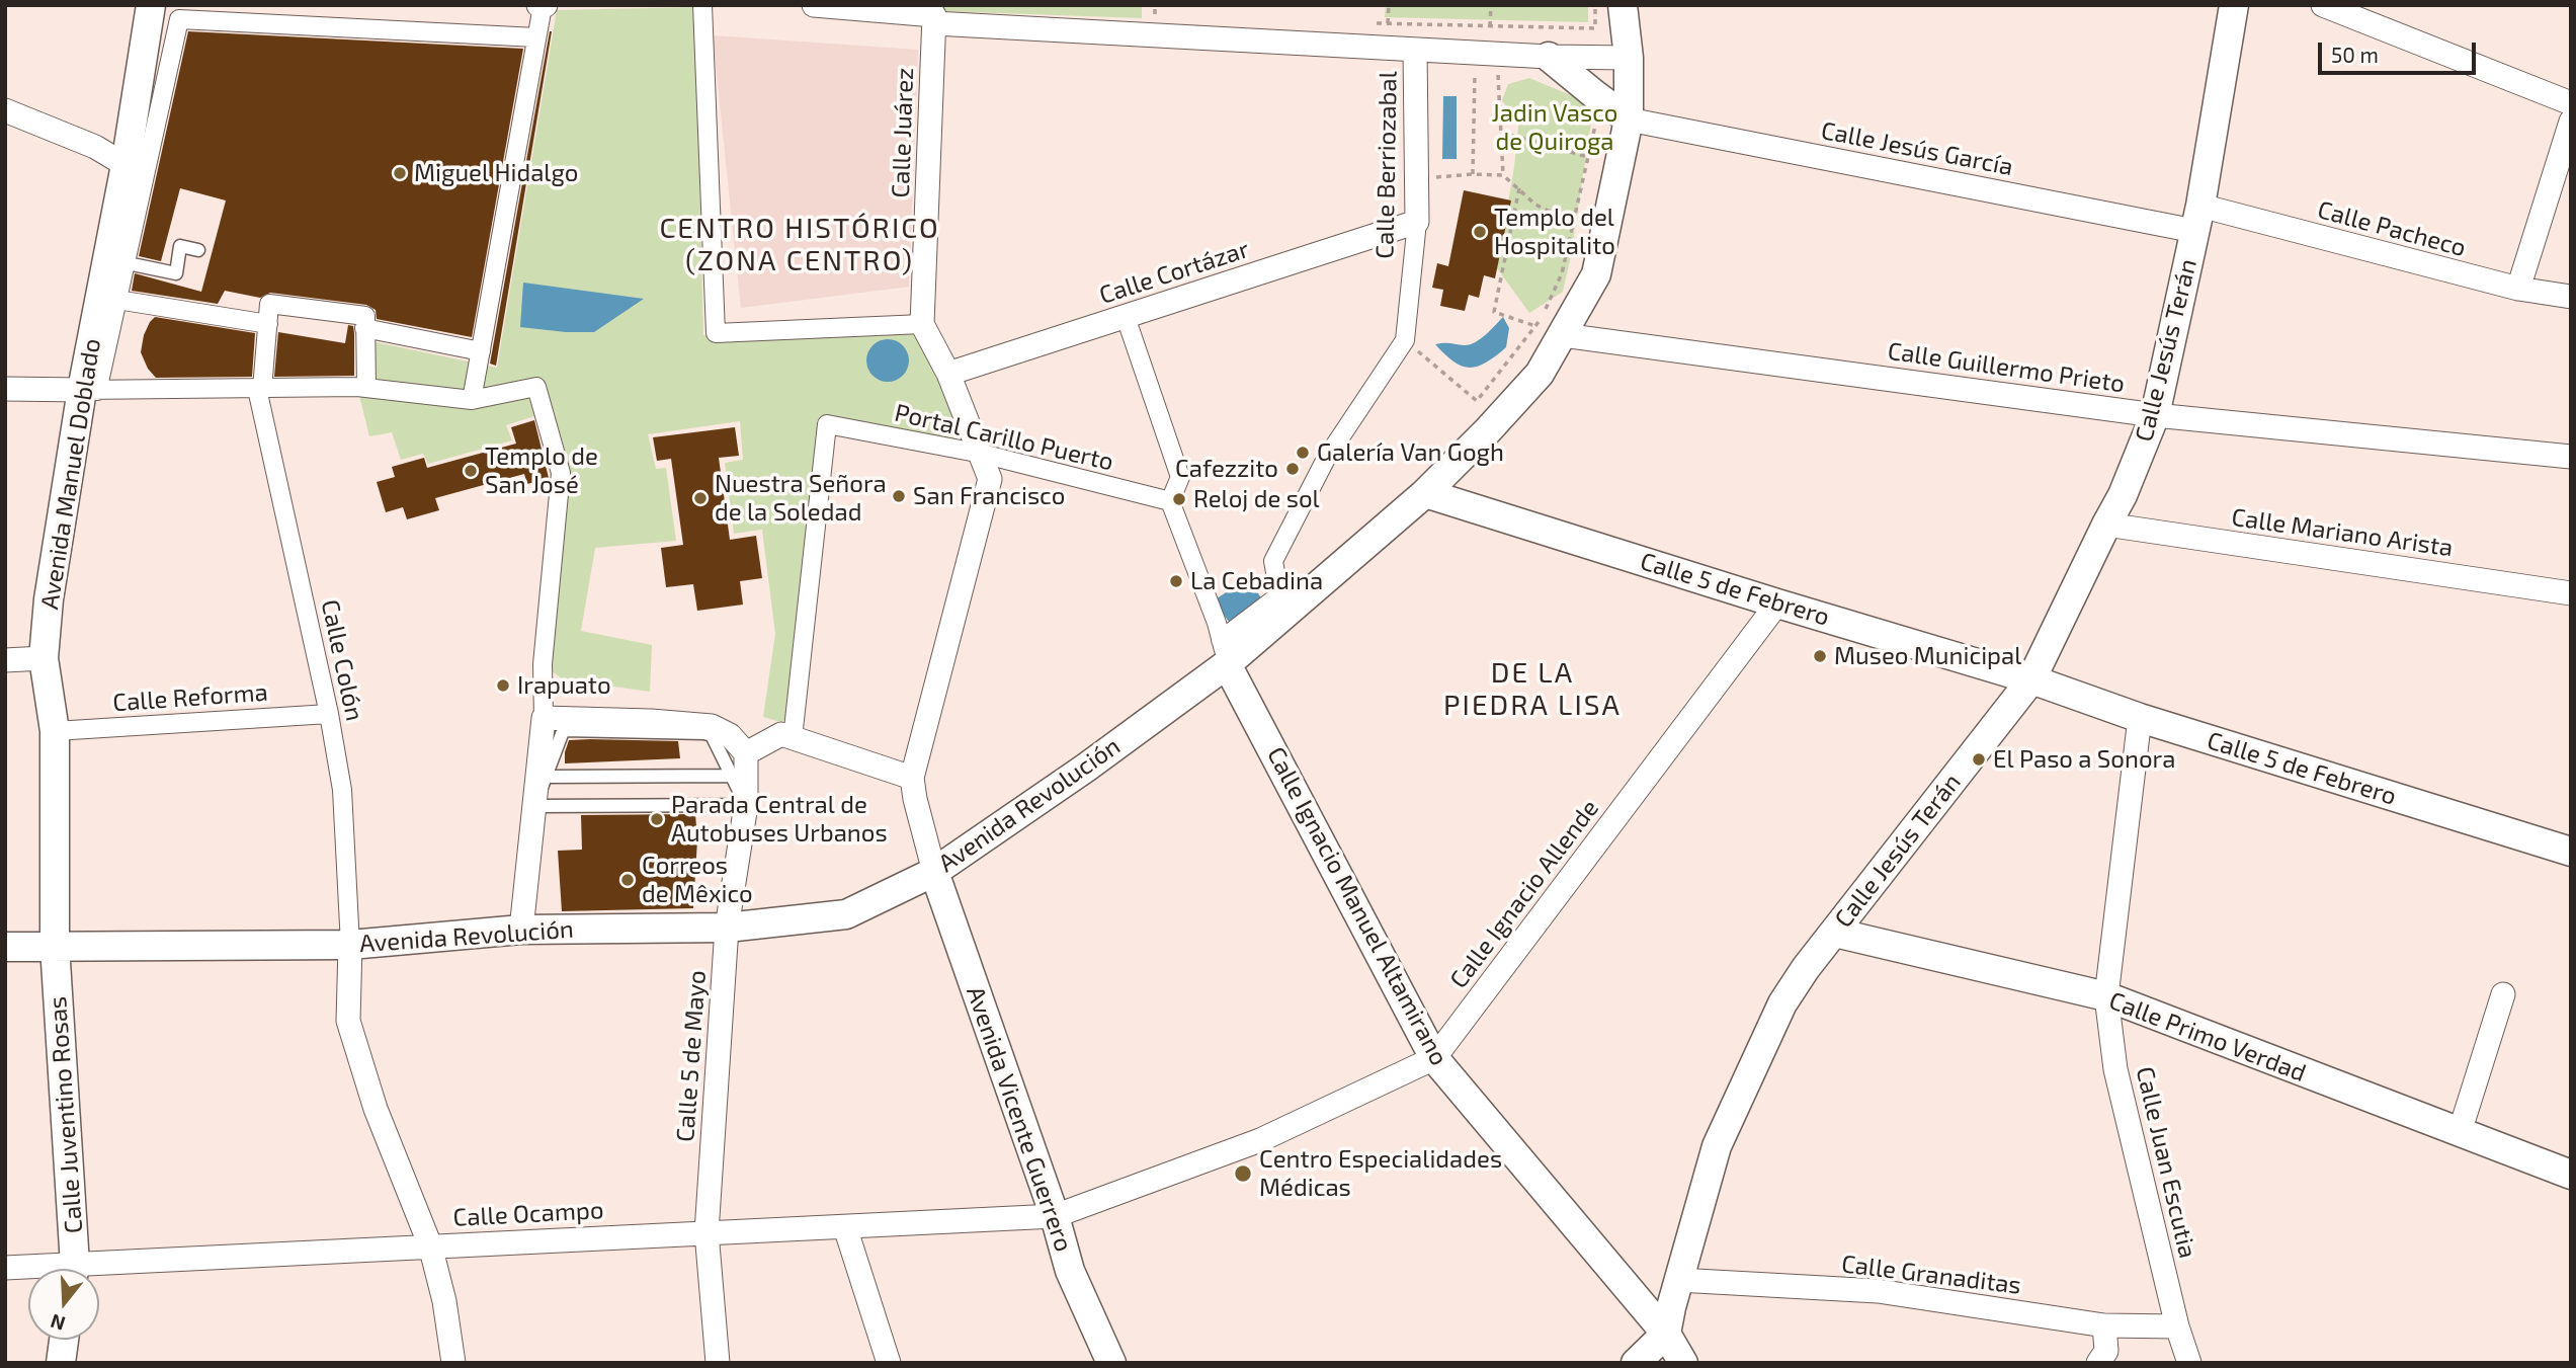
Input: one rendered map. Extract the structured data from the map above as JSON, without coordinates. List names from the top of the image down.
{
  "streets": {
    "street": [
      "Calle Juárez",
      "Calle Jesús García",
      "Calle Berriozabal",
      "Calle Pacheco",
      "Calle Cortázar",
      "Calle Jesús Terán",
      "Calle Guillermo Prieto",
      "Portal Carillo Puerto",
      "Avenida Manuel Doblado",
      "Calle Mariano Arista",
      "Calle 5 de Febrero",
      "Calle Colón",
      "Calle Reforma",
      "Avenida Revolución",
      "Calle Ignacio Allende",
      "Calle Ignacio Manuel Altamirano",
      "Calle Primo Verdad",
      "Calle 5 de Mayo",
      "Calle Juventino Rosas",
      "Avenida Vicente Guerrero",
      "Calle Juan Escutia",
      "Calle Ocampo",
      "Calle Granaditas"
    ]
  },
  "crossings": [
    ["Calle Jesús García", "Calle Pacheco"],
    ["Calle Jesús García", "Calle Jesús Terán"],
    ["Calle Jesús García", "Avenida Revolución"],
    ["Calle Berriozabal", "Calle Cortázar"],
    ["Calle Berriozabal", "Avenida Revolución"],
    ["Calle Berriozabal", "Calle Ignacio Manuel Altamirano"],
    ["Calle Pacheco", "Calle Jesús Terán"],
    ["Calle Jesús Terán", "Calle Guillermo Prieto"],
    ["Calle Jesús Terán", "Calle Mariano Arista"],
    ["Calle Jesús Terán", "Calle 5 de Febrero"],
    ["Calle Jesús Terán", "Calle Ignacio Manuel Altamirano"],
    ["Calle Jesús Terán", "Calle Primo Verdad"],
    ["Calle Jesús Terán", "Calle Granaditas"],
    ["Calle Guillermo Prieto", "Avenida Revolución"],
    ["Avenida Manuel Doblado", "Calle Reforma"],
    ["Avenida Manuel Doblado", "Avenida Revolución"],
    ["Avenida Manuel Doblado", "Calle Juventino Rosas"],
    ["Calle 5 de Febrero", "Avenida Revolución"],
    ["Calle 5 de Febrero", "Calle Ignacio Allende"],
    ["Calle 5 de Febrero", "Calle Juan Escutia"],
    ["Calle Colón", "Calle Reforma"],
    ["Calle Colón", "Avenida Revolución"],
    ["Avenida Revolución", "Calle Ignacio Manuel Altamirano"],
    ["Avenida Revolución", "Calle 5 de Mayo"],
    ["Avenida Revolución", "Calle Juventino Rosas"],
    ["Avenida Revolución", "Avenida Vicente Guerrero"],
    ["Calle Ignacio Allende", "Calle Ignacio Manuel Altamirano"],
    ["Calle Ignacio Allende", "Avenida Vicente Guerrero"],
    ["Calle Ignacio Allende", "Calle Ocampo"],
    ["Calle Primo Verdad", "Calle Juan Escutia"],
    ["Calle 5 de Mayo", "Calle Ocampo"],
    ["Avenida Vicente Guerrero", "Calle Ocampo"],
    ["Calle Juan Escutia", "Calle Granaditas"]
  ],
  "districts": ["CENTRO HISTÓRICO (ZONA CENTRO)", "DE LA PIEDRA LISA"],
  "parks": ["Jadin Vasco de Quiroga"],
  "places": [
    "Miguel Hidalgo",
    "Templo del Hospitalito",
    "Galería Van Gogh",
    "Cafezzito",
    "Templo de San José",
    "San Francisco",
    "Nuestra Señora de la Soledad",
    "Reloj de sol",
    "La Cebadina",
    "Museo Municipal",
    "Irapuato",
    "El Paso a Sonora",
    "Parada Central de Autobuses Urbanos",
    "Correos de Mêxico",
    "Centro Especialidades Médicas"
  ],
  "scale_bar": "50 m",
  "north": "bottom"
}
